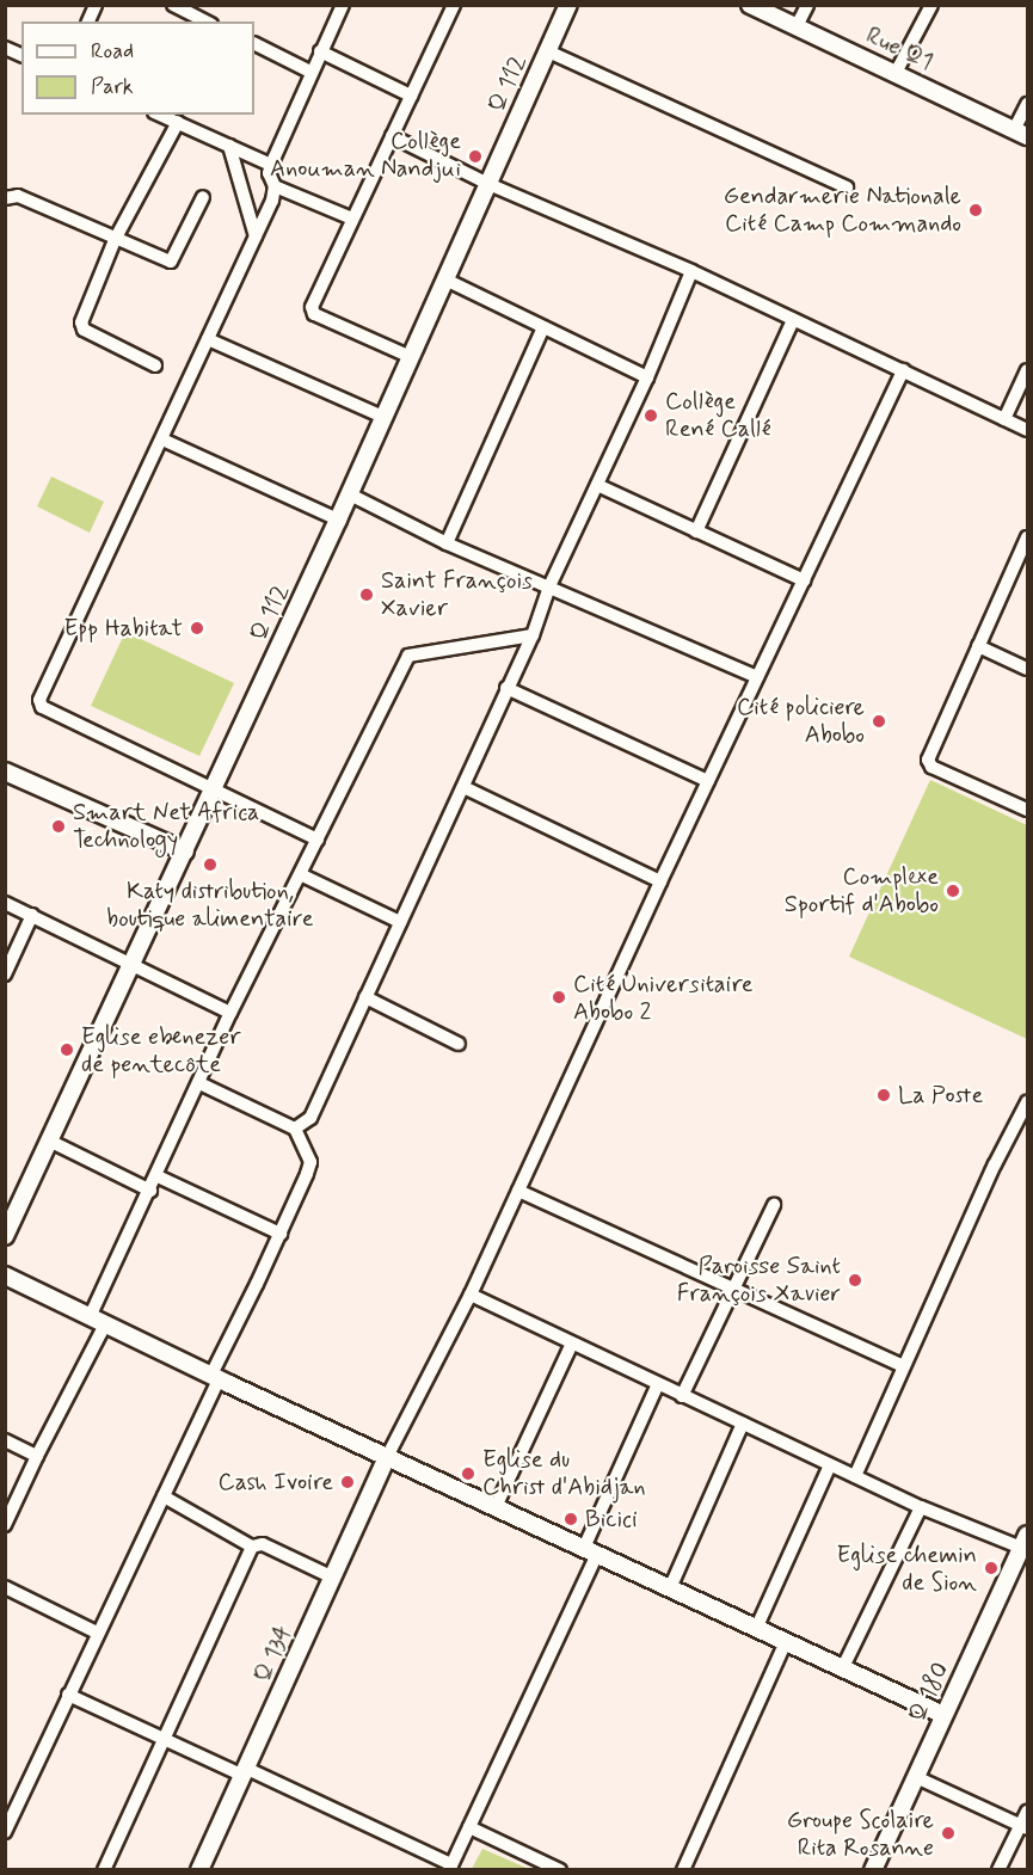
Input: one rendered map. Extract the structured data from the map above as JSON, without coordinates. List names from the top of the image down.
{
  "streets": {
    "street": [
      "Rue Q1",
      "Q 112",
      "Q 134",
      "Q 180"
    ]
  },
  "places": [
    "Collège Anouman Nandjui",
    "Gendarmerie Nationale Cité Camp Commando",
    "Collège René Callé",
    "Saint François Xavier",
    "Epp Habitat",
    "Cité policiere Abobo",
    "Smart Net Africa Technology",
    "Katy distribution, boutique alimentaire",
    "Complexe Sportif d'Abobo",
    "Cité Universitaire Abobo 2",
    "Eglise ebenezer de pentecôte",
    "La Poste",
    "Paroisse Saint François Xavier",
    "Eglise du Christ d'Abidjan",
    "Cash Ivoire",
    "Bicici",
    "Eglise chemin de Sion",
    "Groupe Scolaire Rita Rosanne"
  ],
  "legend": ["Road", "Park"]
}
